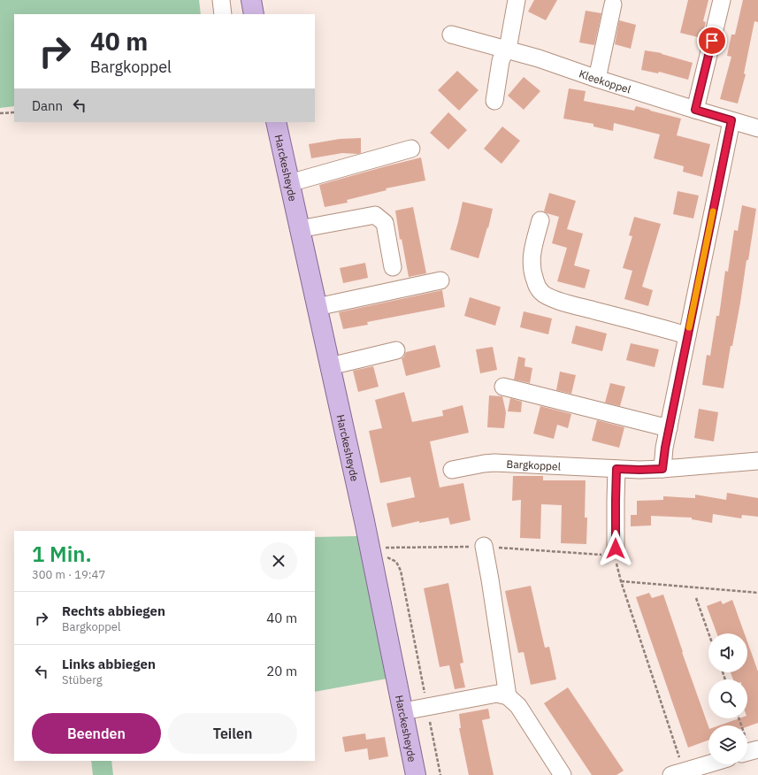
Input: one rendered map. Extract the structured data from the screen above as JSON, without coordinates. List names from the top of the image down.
{
  "streets": {
    "main road": ["Harckesheyde"],
    "street": ["Kleekoppel", "Bargkoppel"]
  },
  "page": {
    "turn": ["40 m", "Bargkoppel"],
    "then": "Dann",
    "heading": ["1 Min.", "300 m · 19:47"],
    "list": [
      {
        "name": "Rechts abbiegen",
        "note": "Bargkoppel",
        "value": "40 m"
      },
      {
        "name": "Links abbiegen",
        "note": "Stüberg",
        "value": "20 m"
      }
    ],
    "buttons": ["Beenden", "Teilen"]
  }
}
